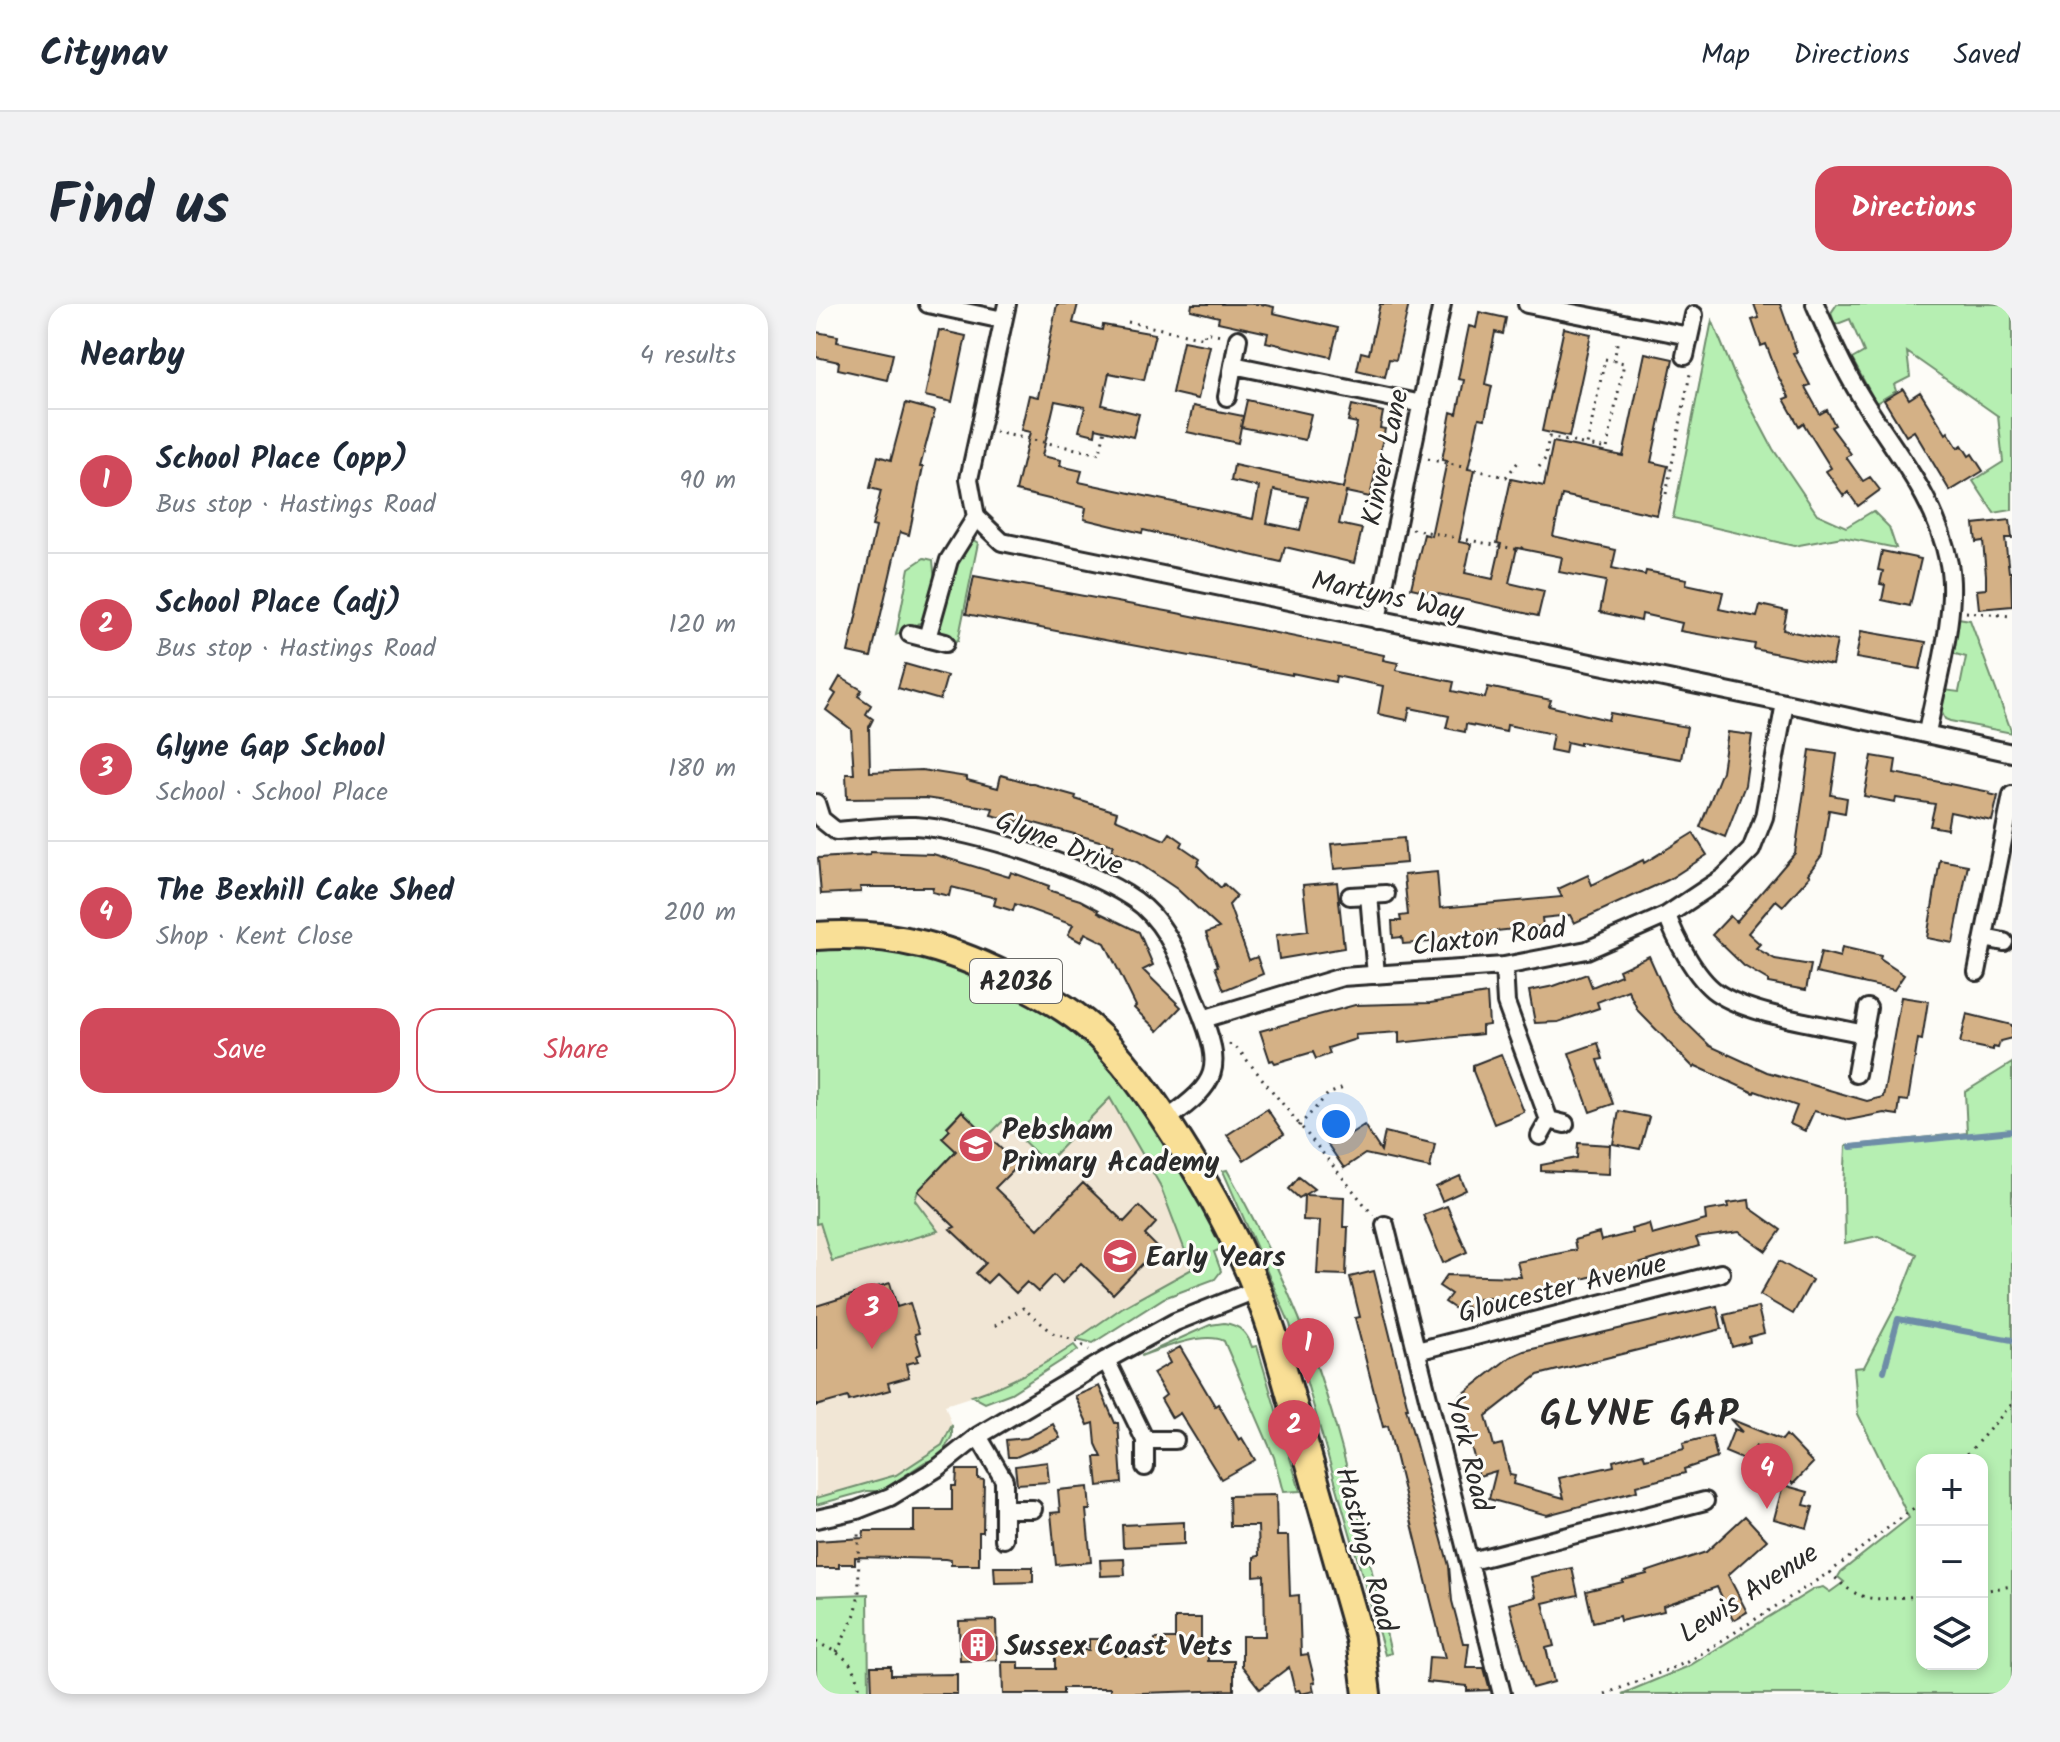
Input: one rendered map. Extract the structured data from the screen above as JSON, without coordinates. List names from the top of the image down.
{
  "streets": {
    "main road": ["A2036", "Hastings Road"],
    "street": [
      "Kinver Lane",
      "Martyns Way",
      "Glyne Drive",
      "Claxton Road",
      "Gloucester Avenue",
      "York Road"
    ],
    "path": ["Lewis Avenue"]
  },
  "crossings": [
    ["Kinver Lane", "Martyns Way"],
    ["Martyns Way", "Claxton Road"],
    ["Glyne Drive", "Claxton Road"],
    ["Glyne Drive", "Hastings Road"],
    ["Gloucester Avenue", "York Road"]
  ],
  "districts": ["GLYNE GAP"],
  "places": {
    "school or university": ["Pebsham Primary Academy", "Early Years"],
    "building": ["Sussex Coast Vets"]
  },
  "page": {
    "header": "Citynav",
    "nav": ["Map", "Directions", "Saved"],
    "title": "Find us",
    "buttons": [
      "Directions",
      ["Save", "Share"]
    ],
    "heading": ["Nearby", "4 results"],
    "list": [
      {
        "mark": "1",
        "name": "School Place (opp)",
        "note": "Bus stop · Hastings Road",
        "value": "90 m"
      },
      {
        "mark": "2",
        "name": "School Place (adj)",
        "note": "Bus stop · Hastings Road",
        "value": "120 m"
      },
      {
        "mark": "3",
        "name": "Glyne Gap School",
        "note": "School · School Place",
        "value": "180 m"
      },
      {
        "mark": "4",
        "name": "The Bexhill Cake Shed",
        "note": "Shop · Kent Close",
        "value": "200 m"
      }
    ],
    "pins": [
      "3",
      "1",
      "2",
      "4"
    ],
    "map_buttons": ["+", "−"]
  }
}
